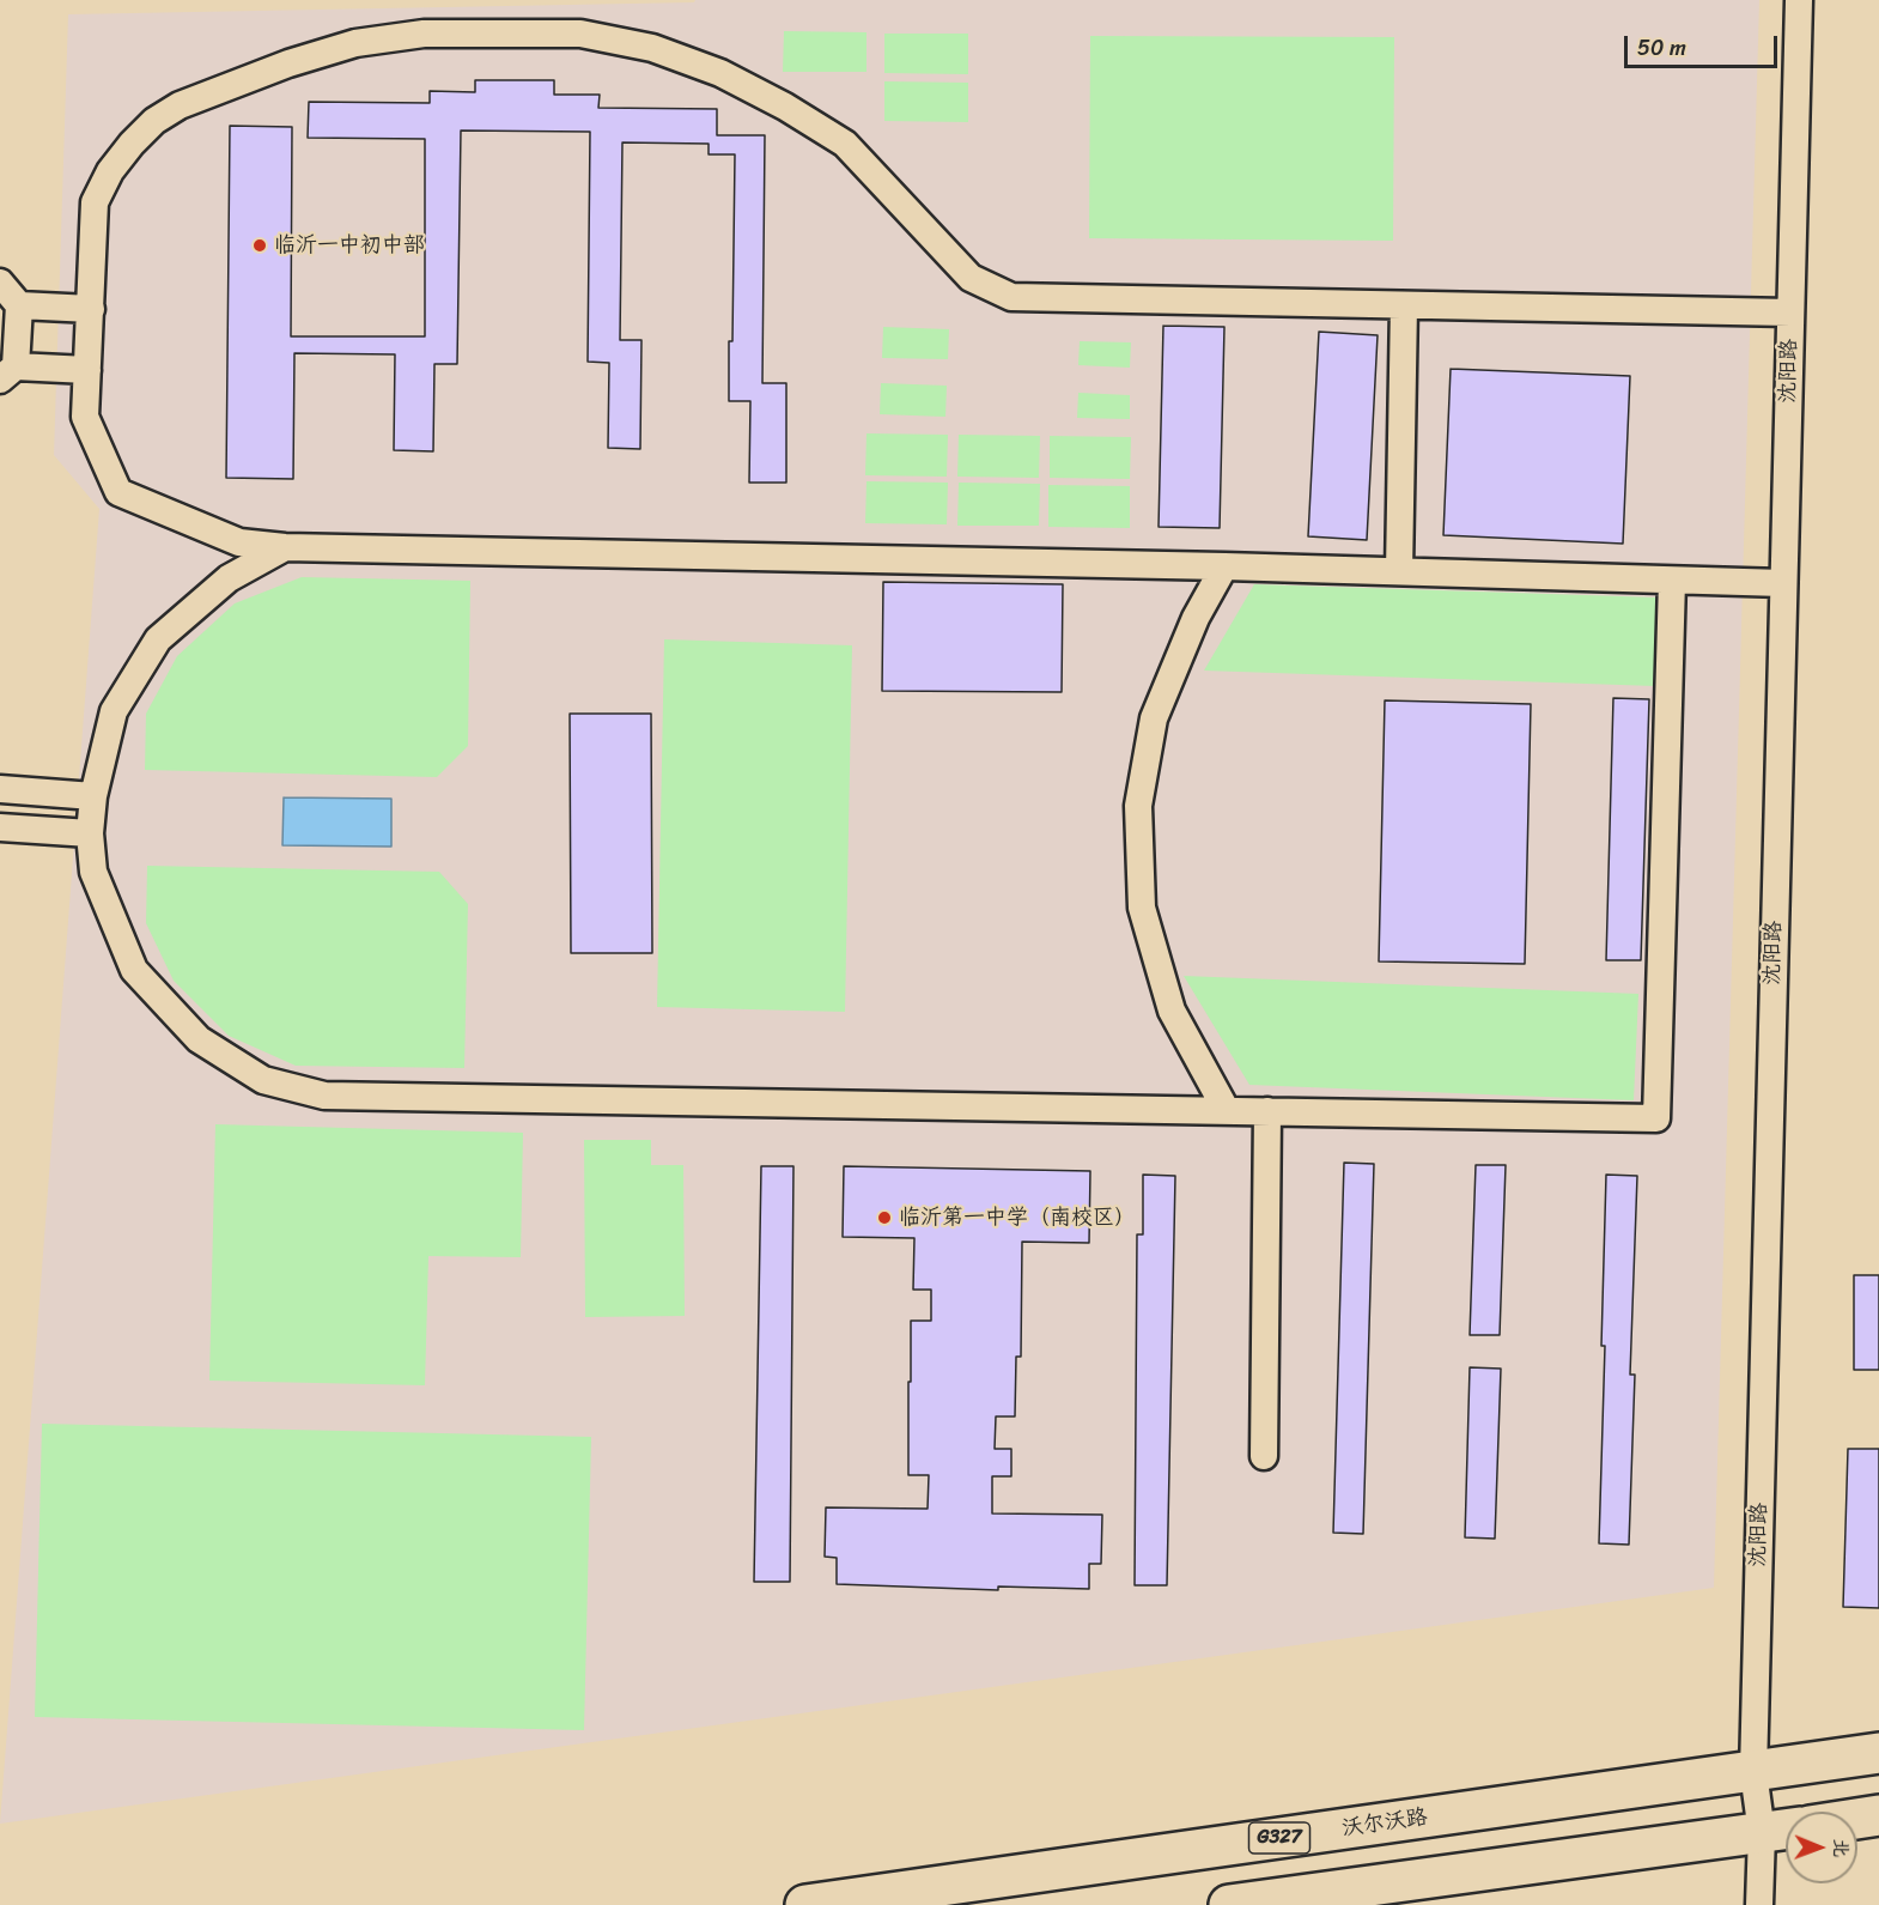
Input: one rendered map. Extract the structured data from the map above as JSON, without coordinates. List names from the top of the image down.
{
  "streets": {
    "highway": ["沃尔沃路", "G327"],
    "street": ["沈阳路"]
  },
  "crossings": [
    ["沈阳路", "沃尔沃路"]
  ],
  "places": ["临沂一中初中部", "临沂第一中学（南校区）"],
  "scale_bar": "50 m",
  "north": "right"
}
